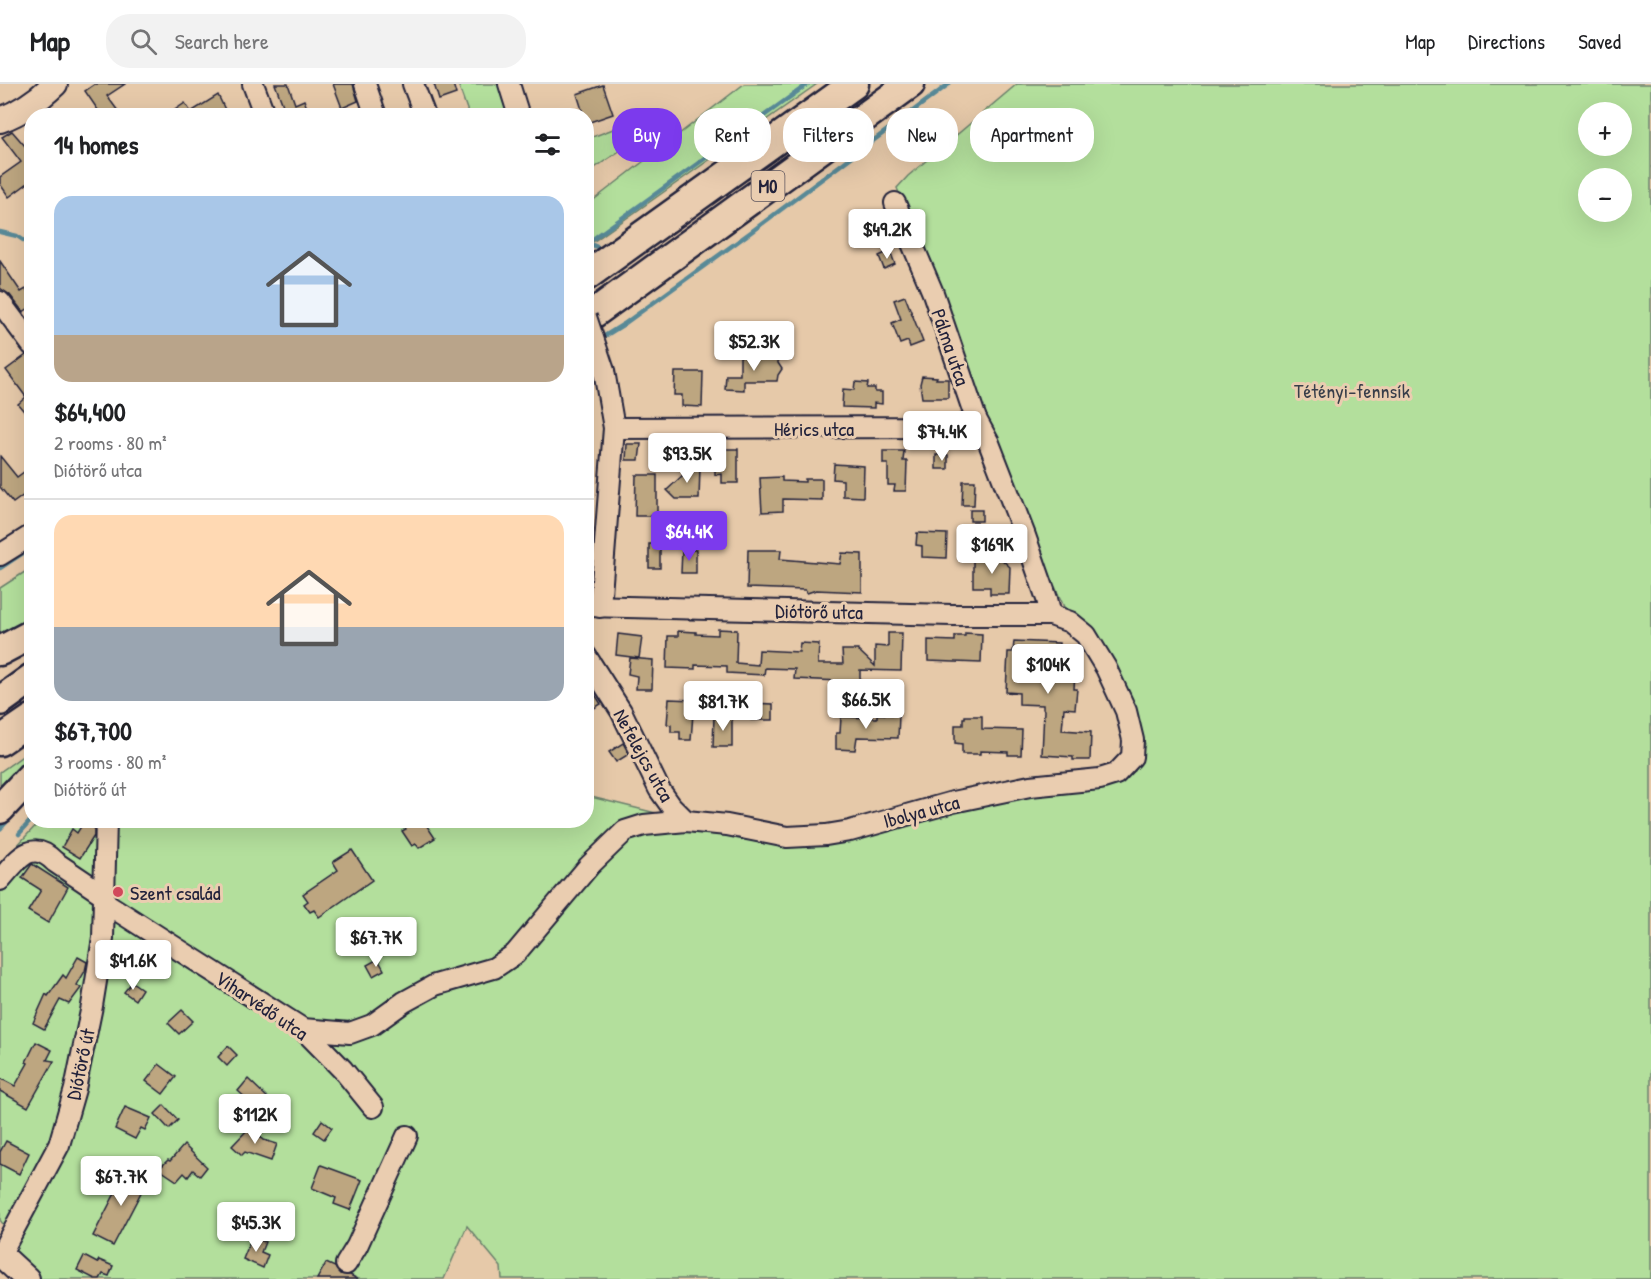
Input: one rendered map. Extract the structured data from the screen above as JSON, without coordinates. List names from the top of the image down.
{
  "streets": {
    "highway": ["M0"],
    "street": [
      "Pálma utca",
      "Hérics utca",
      "Diótörő utca",
      "Nefelejcs utca",
      "Ibolya utca",
      "Viharvédő utca",
      "Diótörő út"
    ]
  },
  "crossings": [
    ["Pálma utca", "Hérics utca"],
    ["Pálma utca", "Diótörő utca"],
    ["Pálma utca", "Ibolya utca"],
    ["Diótörő utca", "Ibolya utca"],
    ["Nefelejcs utca", "Ibolya utca"],
    ["Ibolya utca", "Viharvédő utca"],
    ["Viharvédő utca", "Diótörő út"]
  ],
  "parks": ["Tétényi-fennsík"],
  "places": ["Szent család"],
  "page": {
    "header": "Map",
    "search": "Search here",
    "nav": ["Map", "Directions", "Saved"],
    "map_buttons": ["+", "−"],
    "chip": [
      "Buy",
      "Rent",
      "Filters",
      "New",
      "Apartment"
    ],
    "heading": "14 homes",
    "list": [
      {
        "name": "$64,400",
        "note": "2 rooms · 80 m² · Diótörő utca"
      },
      {
        "name": "$67,700",
        "note": "3 rooms · 80 m² · Diótörő út"
      }
    ],
    "price": [
      "$49.2K",
      "$52.3K",
      "$74.4K",
      "$93.5K",
      "$64.4K",
      "$169K",
      "$104K",
      "$66.5K",
      "$81.7K",
      "$67.7K",
      "$41.6K",
      "$112K",
      "$67.7K",
      "$45.3K"
    ]
  }
}
